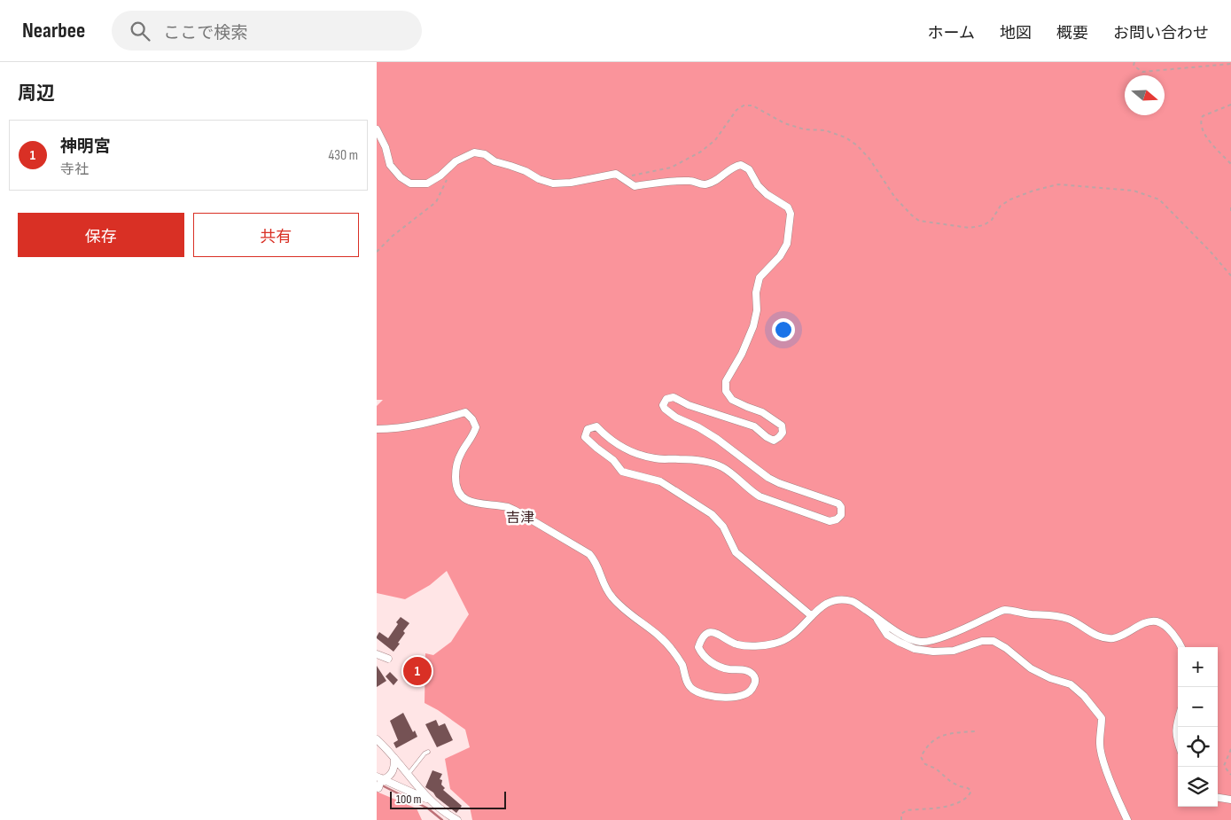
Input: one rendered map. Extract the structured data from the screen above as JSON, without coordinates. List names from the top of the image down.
{
  "districts": ["吉津"],
  "scale_bar": "100 m",
  "north": "right",
  "page": {
    "header": "Nearbee",
    "search": "ここで検索",
    "nav": [
      "ホーム",
      "地図",
      "概要",
      "お問い合わせ"
    ],
    "heading": "周辺",
    "list": [
      {
        "mark": "1",
        "name": "神明宮",
        "note": "寺社",
        "value": "430 m"
      }
    ],
    "buttons": ["保存", "共有"],
    "map_buttons": ["+", "−"],
    "pins": "1",
    "scale": "100 m"
  }
}
